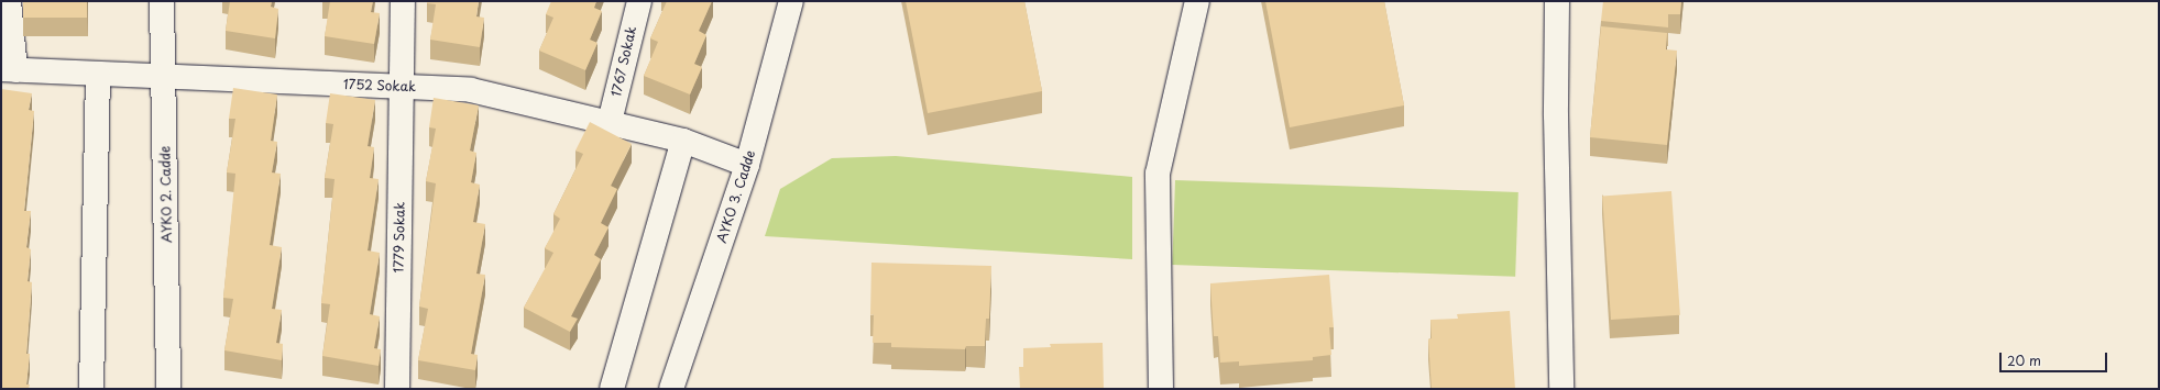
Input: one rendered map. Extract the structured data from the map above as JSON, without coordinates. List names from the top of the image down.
{
  "streets": {
    "street": [
      "1767 Sokak",
      "1752 Sokak",
      "AYKO 2. Cadde",
      "AYKO 3. Cadde",
      "1779 Sokak"
    ]
  },
  "crossings": [
    ["1767 Sokak", "1752 Sokak"],
    ["1752 Sokak", "AYKO 2. Cadde"],
    ["1752 Sokak", "AYKO 3. Cadde"],
    ["1752 Sokak", "1779 Sokak"]
  ],
  "scale_bar": "20 m"
}
